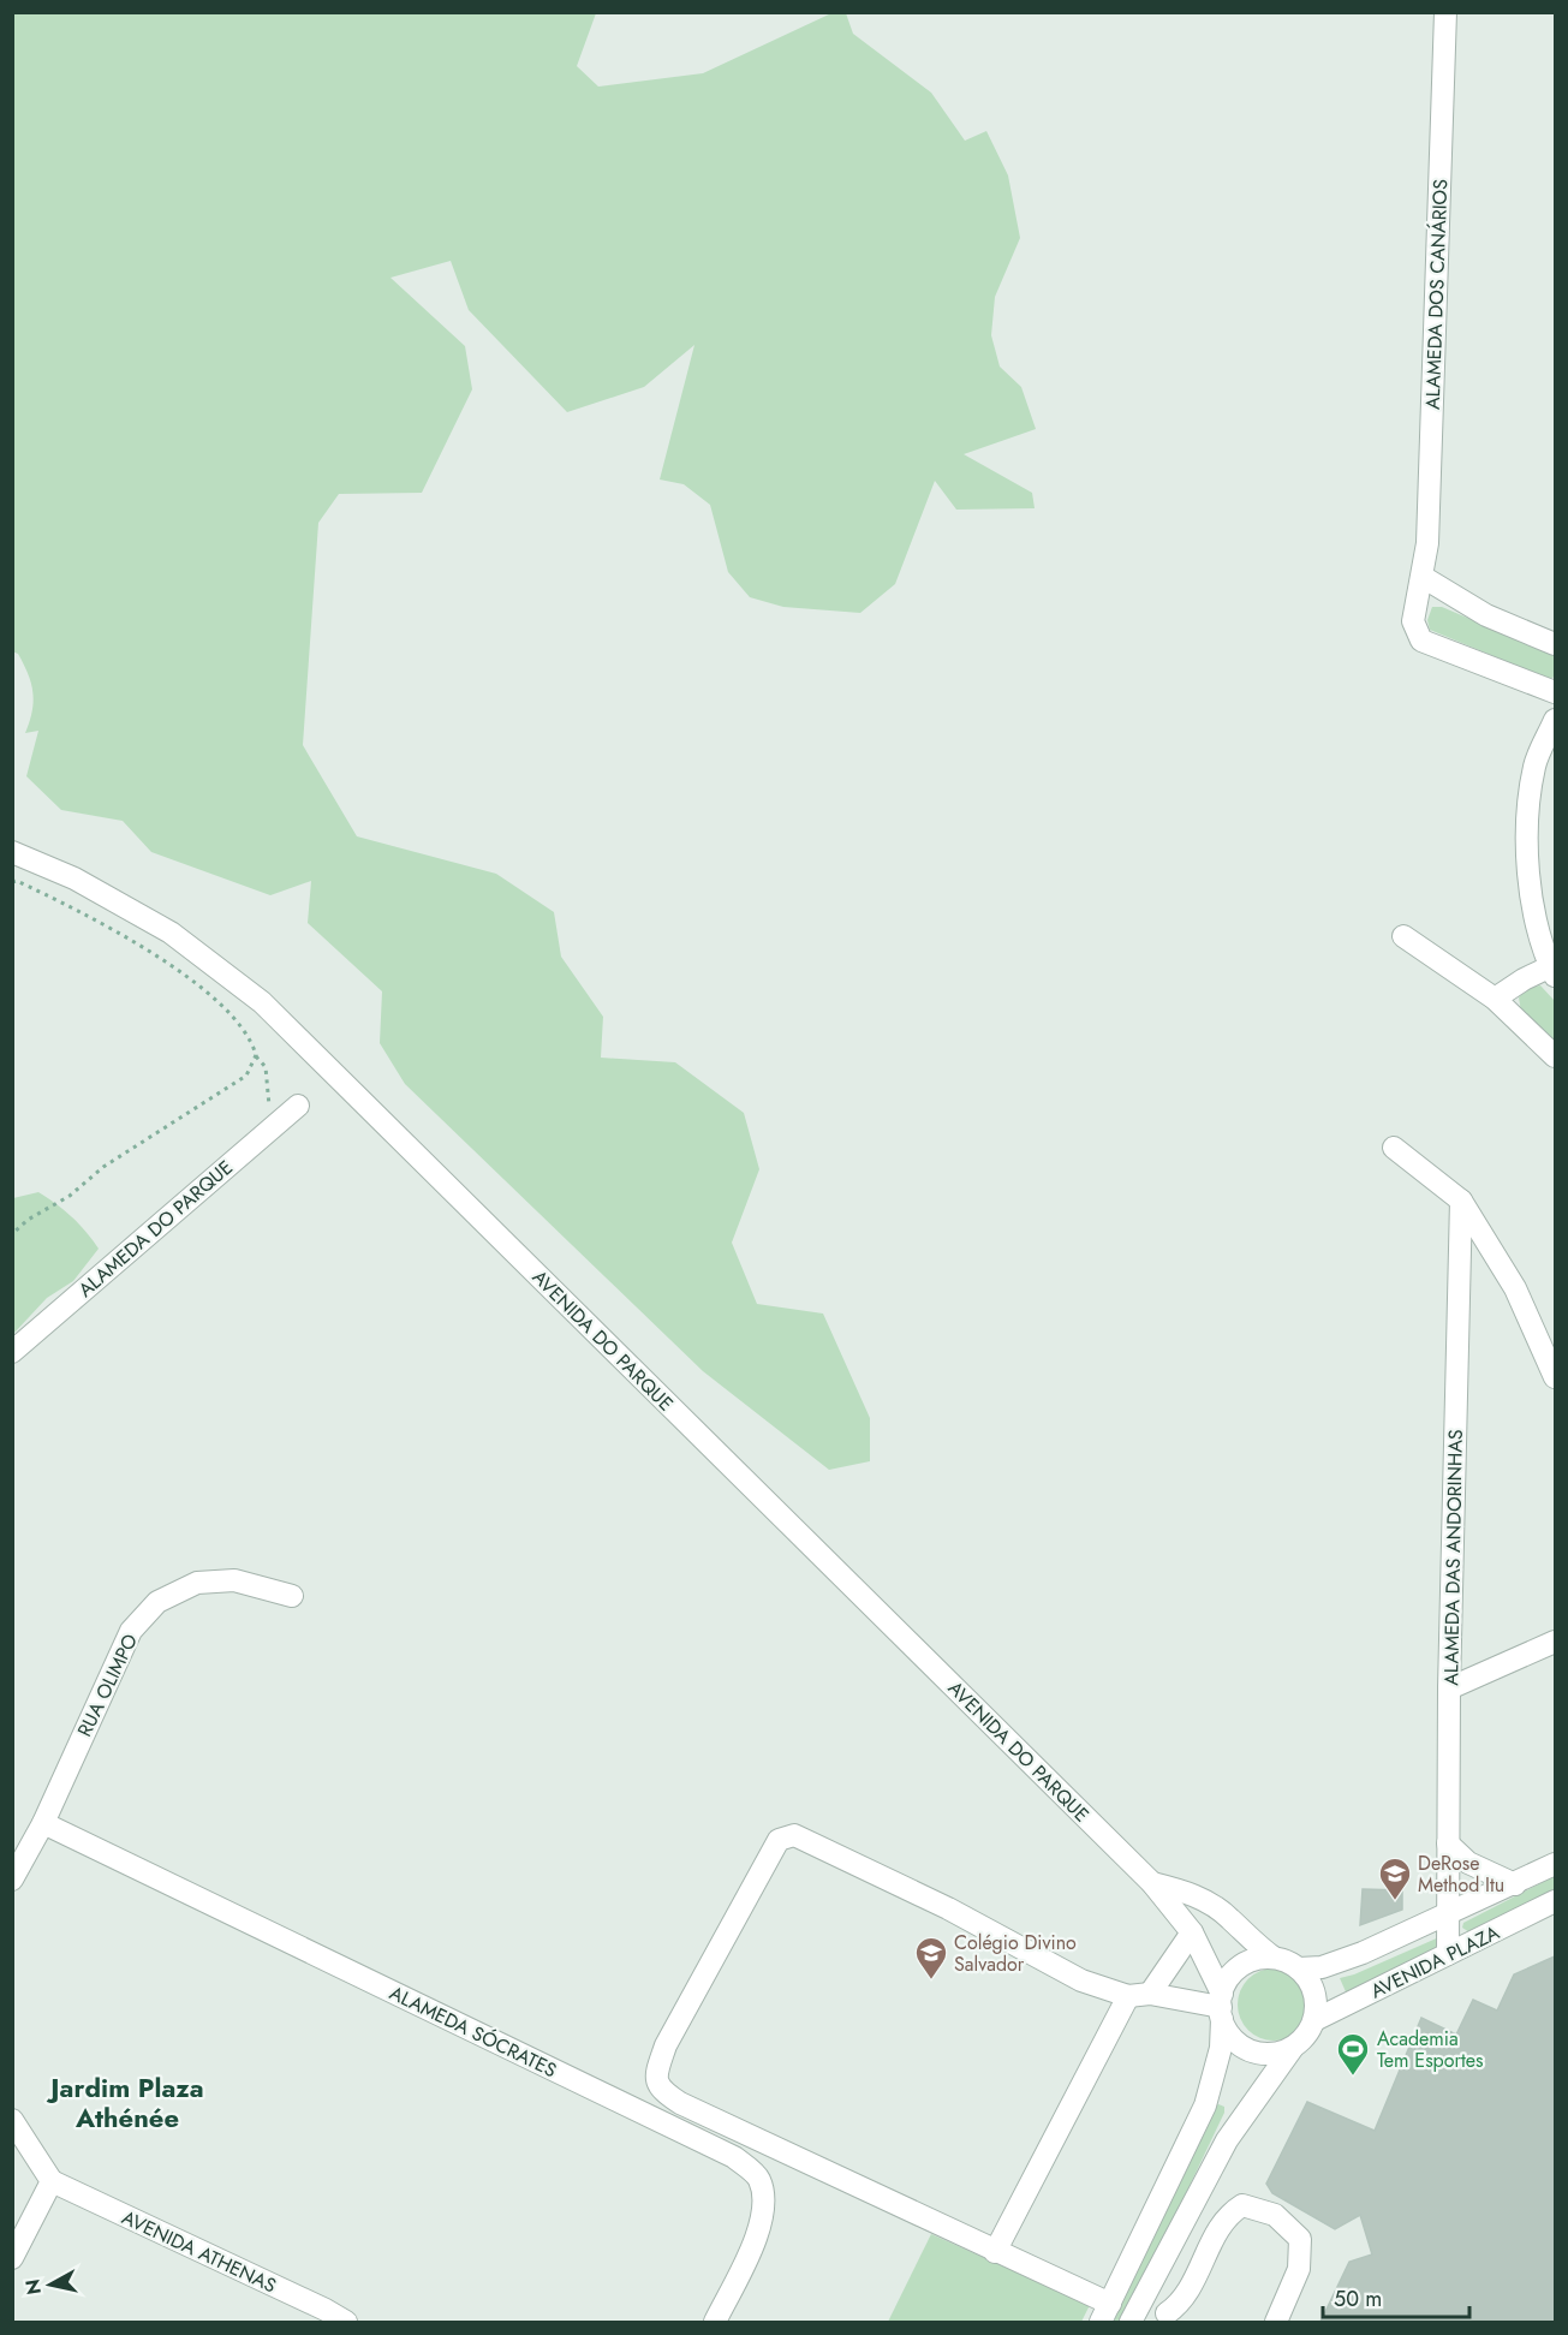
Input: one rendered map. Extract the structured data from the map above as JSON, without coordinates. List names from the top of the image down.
{
  "streets": {
    "street": [
      "ALAMEDA DOS CANÁRIOS",
      "ALAMEDA DO PARQUE",
      "AVENIDA DO PARQUE",
      "ALAMEDA DAS ANDORINHAS",
      "RUA OLIMPO",
      "AVENIDA PLAZA",
      "ALAMEDA SÓCRATES",
      "AVENIDA ATHENAS"
    ]
  },
  "crossings": [
    ["AVENIDA DO PARQUE", "AVENIDA PLAZA"],
    ["ALAMEDA DAS ANDORINHAS", "AVENIDA PLAZA"],
    ["RUA OLIMPO", "ALAMEDA SÓCRATES"]
  ],
  "districts": ["Jardim Plaza Athénée"],
  "places": {
    "school or university": ["DeRose Method Itu", "Colégio Divino Salvador"],
    "sports": ["Academia Tem Esportes"]
  },
  "scale_bar": "50 m",
  "north": "left"
}
